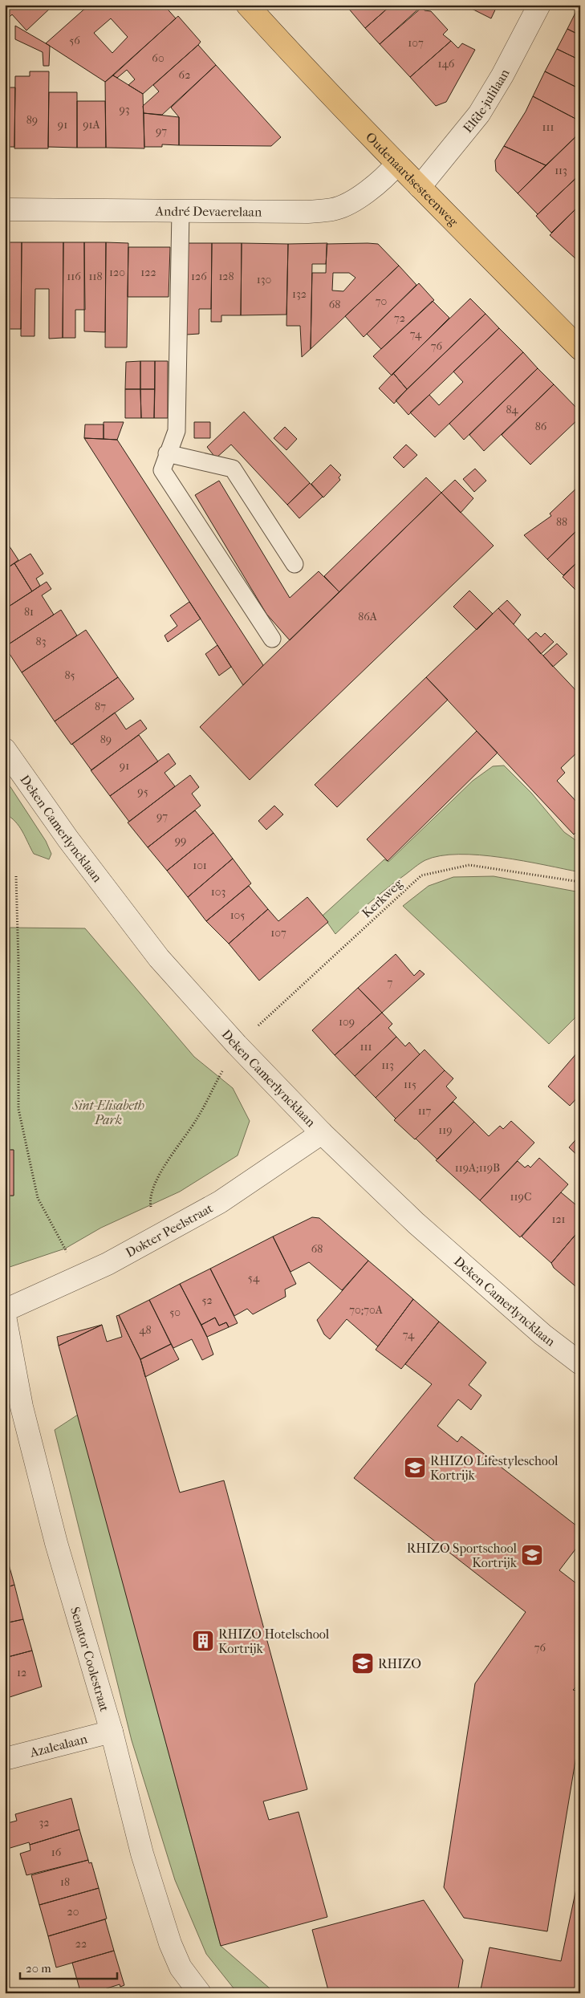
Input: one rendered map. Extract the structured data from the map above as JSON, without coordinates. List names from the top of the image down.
{
  "streets": {
    "main road": ["Oudenaardsesteenweg"],
    "street": [
      "Elfde-julilaan",
      "André Devaerelaan",
      "Deken Camerlyncklaan",
      "Dokter Peelstraat",
      "Senator Coolestraat",
      "Azalealaan"
    ],
    "path": ["Kerkweg"]
  },
  "crossings": [
    ["Elfde-julilaan", "Oudenaardsesteenweg"],
    ["Oudenaardsesteenweg", "André Devaerelaan"],
    ["Deken Camerlyncklaan", "Kerkweg"],
    ["Deken Camerlyncklaan", "Dokter Peelstraat"],
    ["Senator Coolestraat", "Azalealaan"]
  ],
  "parks": ["Sint-Elisabeth Park"],
  "places": {
    "school or university": ["RHIZO Lifestyleschool Kortrijk", "RHIZO Sportschool Kortrijk", "RHIZO"],
    "building": ["RHIZO Hotelschool Kortrijk"]
  },
  "house_numbers": [
    "56",
    "107",
    "60",
    "146",
    "62",
    "93",
    "89",
    "91",
    "91A",
    "111",
    "97",
    "113",
    "120",
    "122",
    "116",
    "118",
    "126",
    "128",
    "130",
    "132",
    "70",
    "68",
    "72",
    "74",
    "76",
    "84",
    "86",
    "88",
    "81",
    "86A",
    "83",
    "85",
    "87",
    "89",
    "91",
    "95",
    "97",
    "99",
    "101",
    "103",
    "105",
    "107",
    "7",
    "109",
    "111",
    "113",
    "115",
    "117",
    "119",
    "119A;119B",
    "119C",
    "121",
    "68",
    "54",
    "52",
    "70;70A",
    "50",
    "48",
    "74",
    "76",
    "12",
    "32",
    "16",
    "18",
    "20",
    "22"
  ],
  "scale_bar": "20 m"
}
